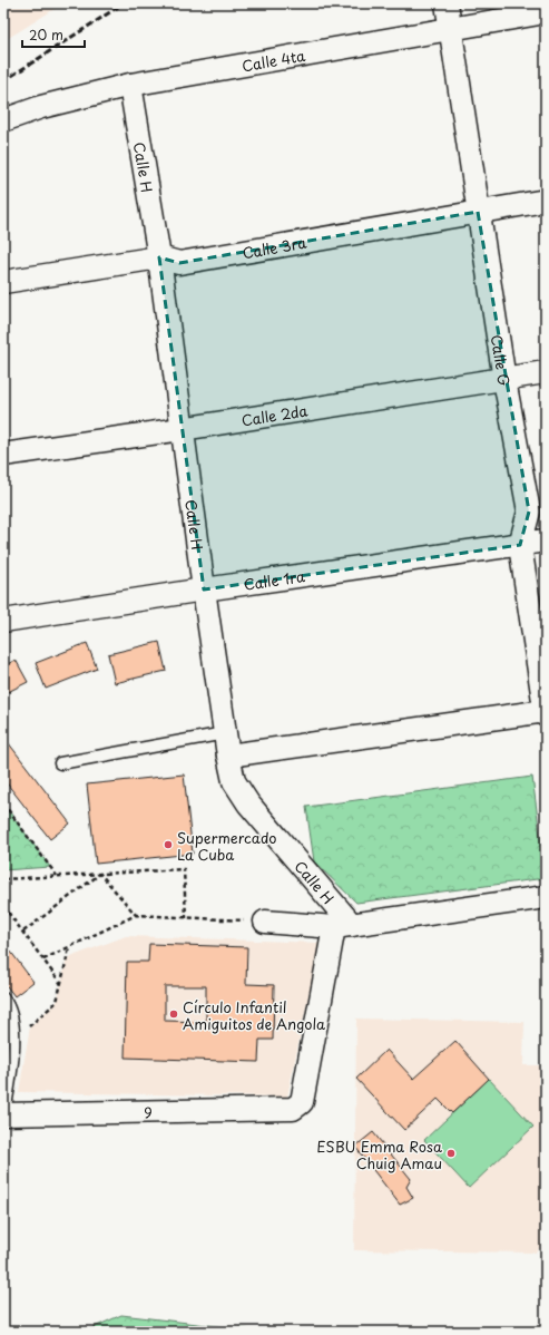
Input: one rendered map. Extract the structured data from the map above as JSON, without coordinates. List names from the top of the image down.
{
  "streets": {
    "street": [
      "Calle 4ta",
      "Calle H",
      "Calle 3ra",
      "Calle G",
      "Calle 2da",
      "Calle 1ra",
      "9"
    ]
  },
  "crossings": [
    ["Calle 4ta", "Calle H"],
    ["Calle 4ta", "Calle G"],
    ["Calle H", "Calle 3ra"],
    ["Calle H", "Calle 2da"],
    ["Calle H", "Calle 1ra"],
    ["Calle H", "9"],
    ["Calle 3ra", "Calle G"],
    ["Calle G", "Calle 2da"],
    ["Calle G", "Calle 1ra"]
  ],
  "places": ["Supermercado La Cuba", "Círculo Infantil Amiguitos de Angola", "ESBU Emma Rosa Chuig Amau"],
  "scale_bar": "20 m"
}
